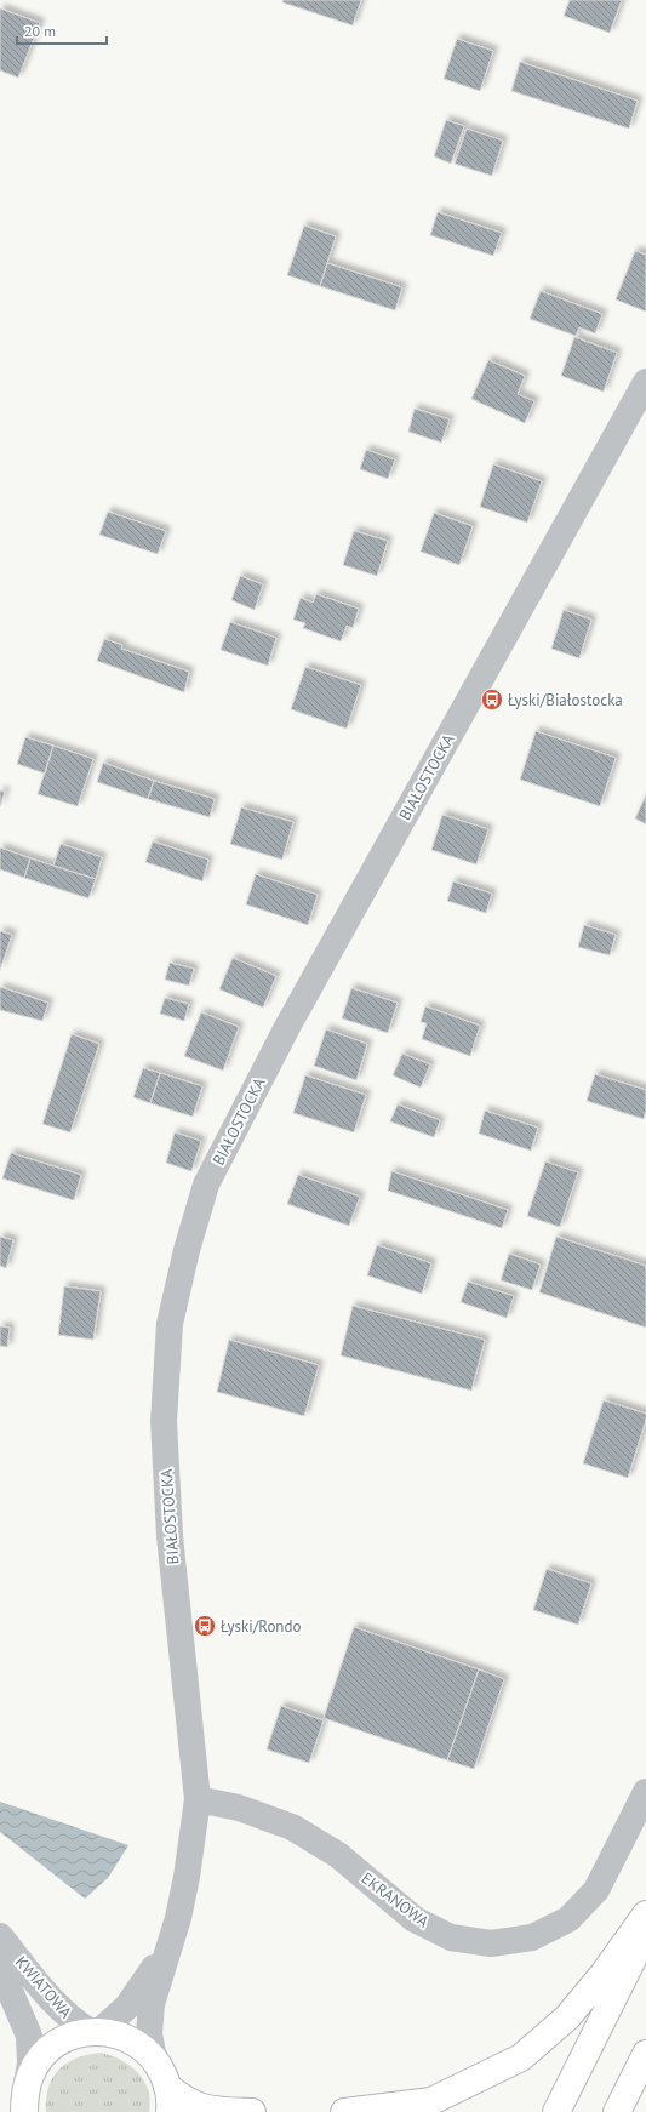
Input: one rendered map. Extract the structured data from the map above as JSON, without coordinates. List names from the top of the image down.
{
  "streets": {
    "street": ["BIAŁOSTOCKA", "EKRANOWA", "KWIATOWA"]
  },
  "crossings": [
    ["BIAŁOSTOCKA", "EKRANOWA"],
    ["BIAŁOSTOCKA", "KWIATOWA"]
  ],
  "places": {
    "bus stop": ["Łyski/Białostocka", "Łyski/Rondo"]
  },
  "scale_bar": "20 m"
}
